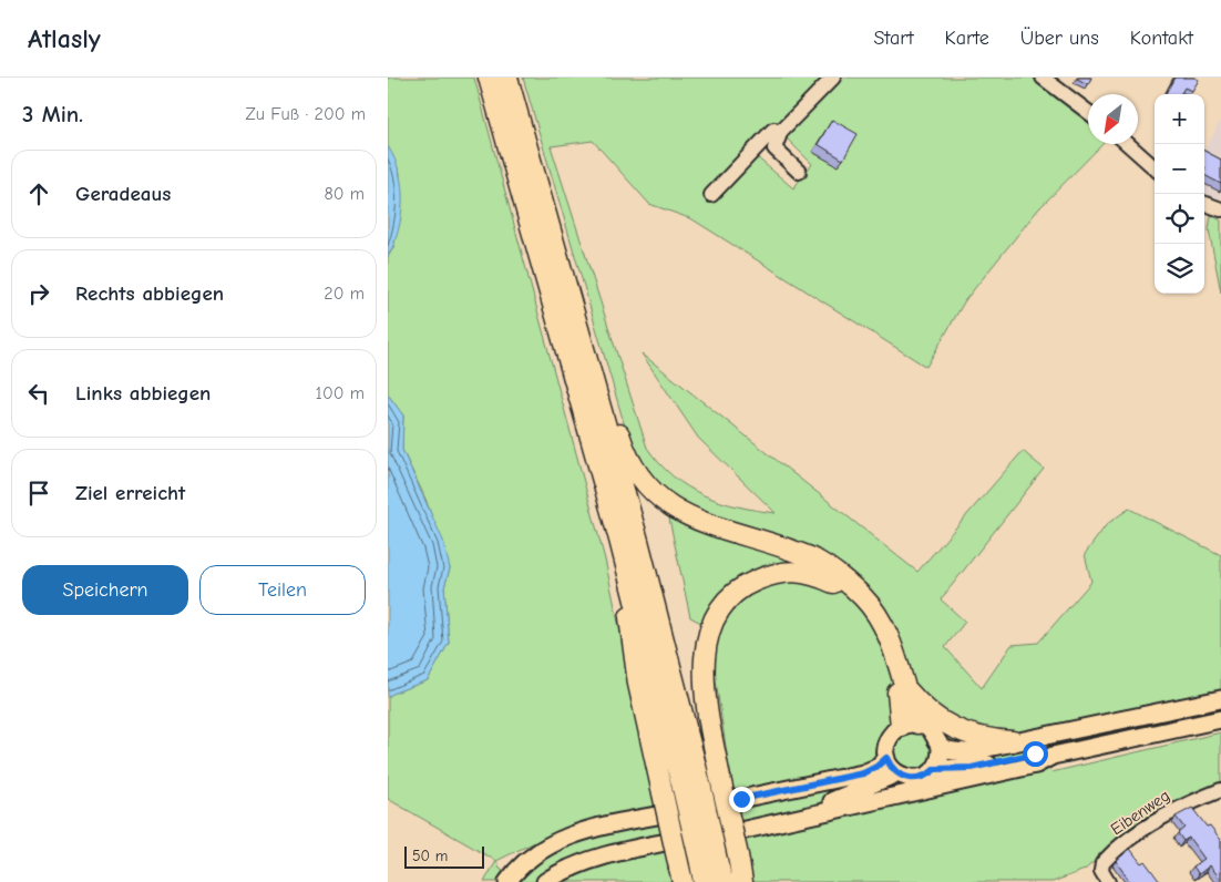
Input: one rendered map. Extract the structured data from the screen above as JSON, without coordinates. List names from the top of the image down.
{
  "streets": {
    "street": ["Eibenweg"]
  },
  "scale_bar": "50 m",
  "north": "bottom left",
  "page": {
    "header": "Atlasly",
    "nav": [
      "Start",
      "Karte",
      "Über uns",
      "Kontakt"
    ],
    "heading": ["3 Min.", "Zu Fuß · 200 m"],
    "map_buttons": ["+", "−"],
    "list": [
      ["Geradeaus", "80 m"],
      ["Rechts abbiegen", "20 m"],
      ["Links abbiegen", "100 m"],
      "Ziel erreicht"
    ],
    "buttons": ["Speichern", "Teilen"],
    "scale": "50 m"
  }
}
